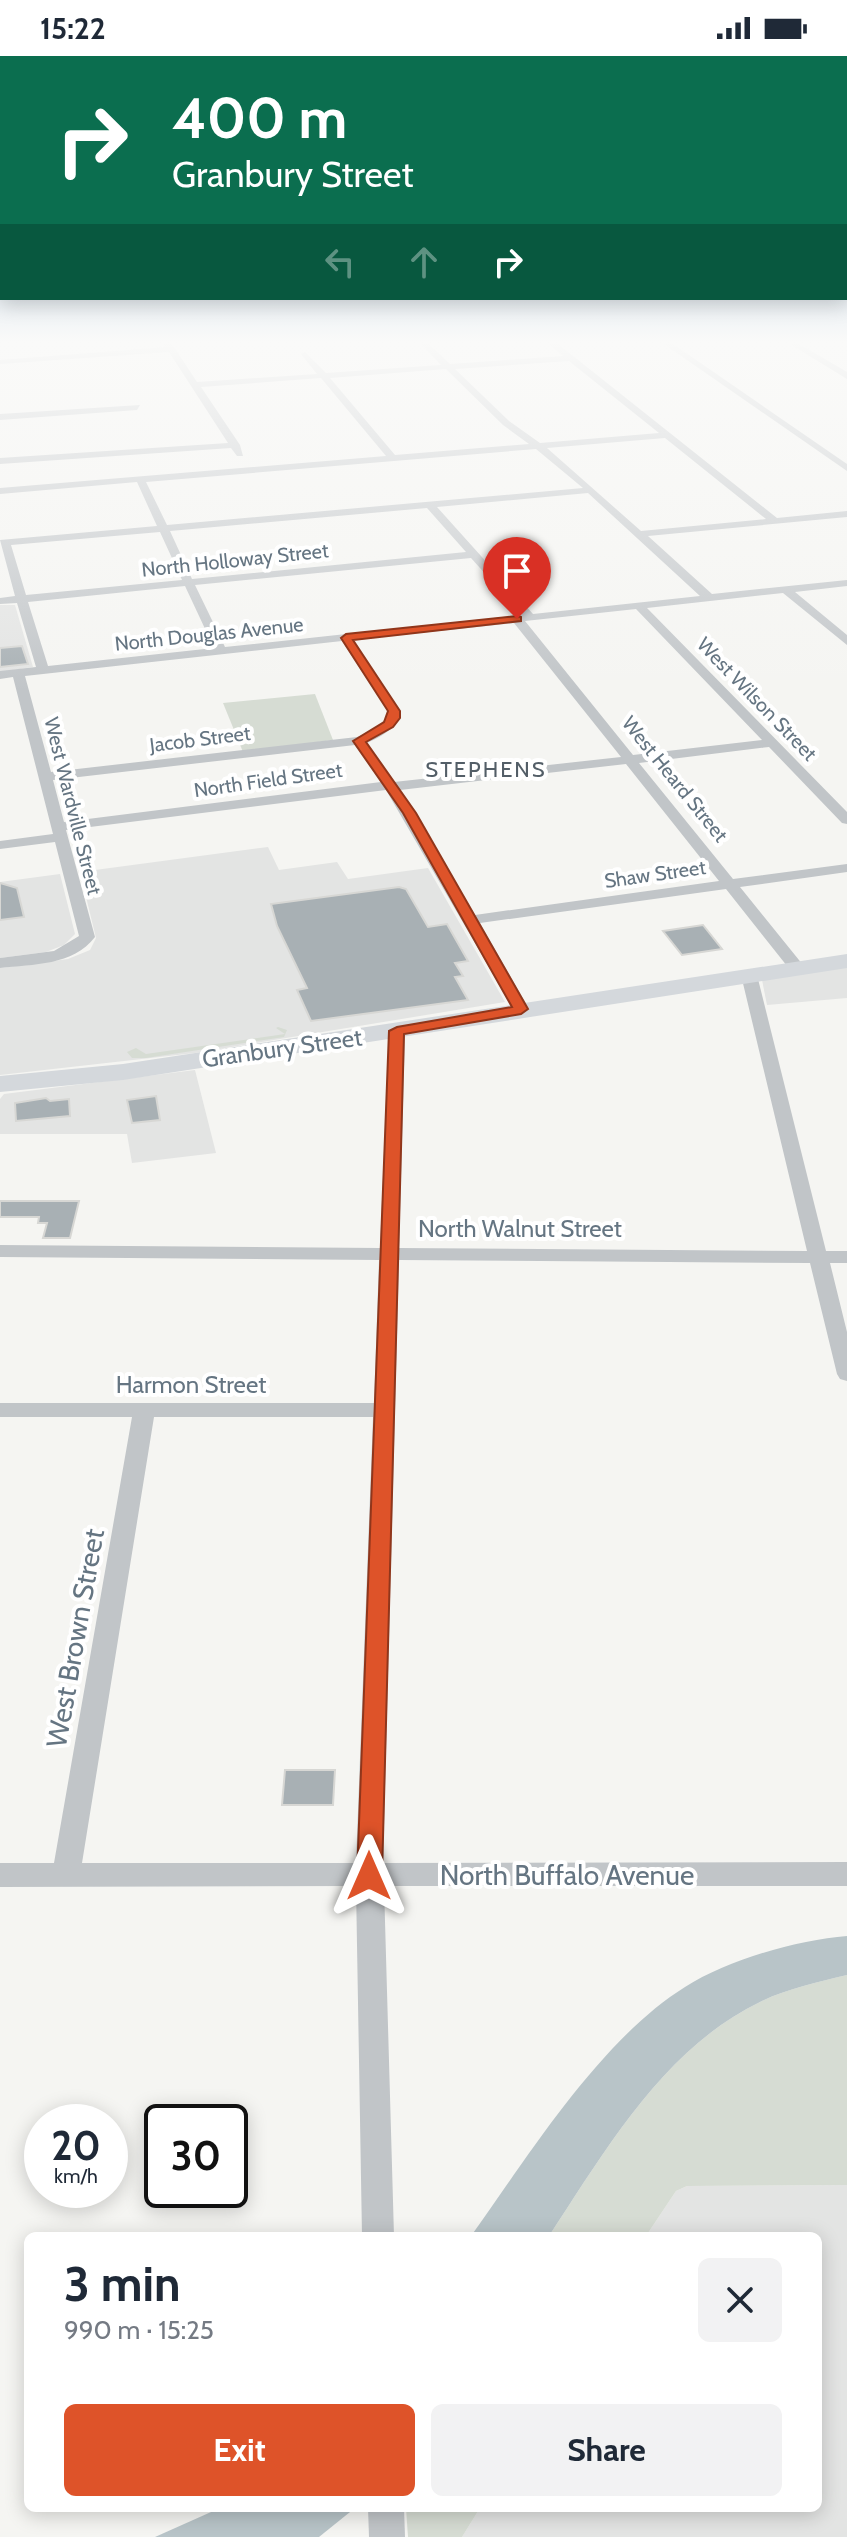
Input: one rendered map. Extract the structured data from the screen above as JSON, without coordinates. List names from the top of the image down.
{
  "streets": {
    "street": [
      "North Holloway Street",
      "North Douglas Avenue",
      "West Wilson Street",
      "Jacob Street",
      "West Heard Street",
      "North Field Street",
      "West Wardville Street",
      "Shaw Street",
      "Granbury Street",
      "North Walnut Street",
      "Harmon Street",
      "West Brown Street",
      "North Buffalo Avenue"
    ]
  },
  "crossings": [
    ["North Holloway Street", "West Heard Street"],
    ["North Douglas Avenue", "West Wilson Street"],
    ["North Douglas Avenue", "West Heard Street"],
    ["North Douglas Avenue", "West Wardville Street"],
    ["West Wilson Street", "North Field Street"],
    ["Jacob Street", "West Wardville Street"],
    ["West Heard Street", "North Field Street"],
    ["West Heard Street", "Shaw Street"],
    ["West Heard Street", "Granbury Street"],
    ["North Field Street", "West Wardville Street"],
    ["Harmon Street", "West Brown Street"],
    ["West Brown Street", "North Buffalo Avenue"]
  ],
  "districts": ["STEPHENS"],
  "page": {
    "status": "15:22",
    "turn": ["400 m", "Granbury Street"],
    "speed": "20 km/h",
    "limit": "30",
    "heading": ["3 min", "990 m · 15:25"],
    "buttons": ["Exit", "Share"]
  }
}
